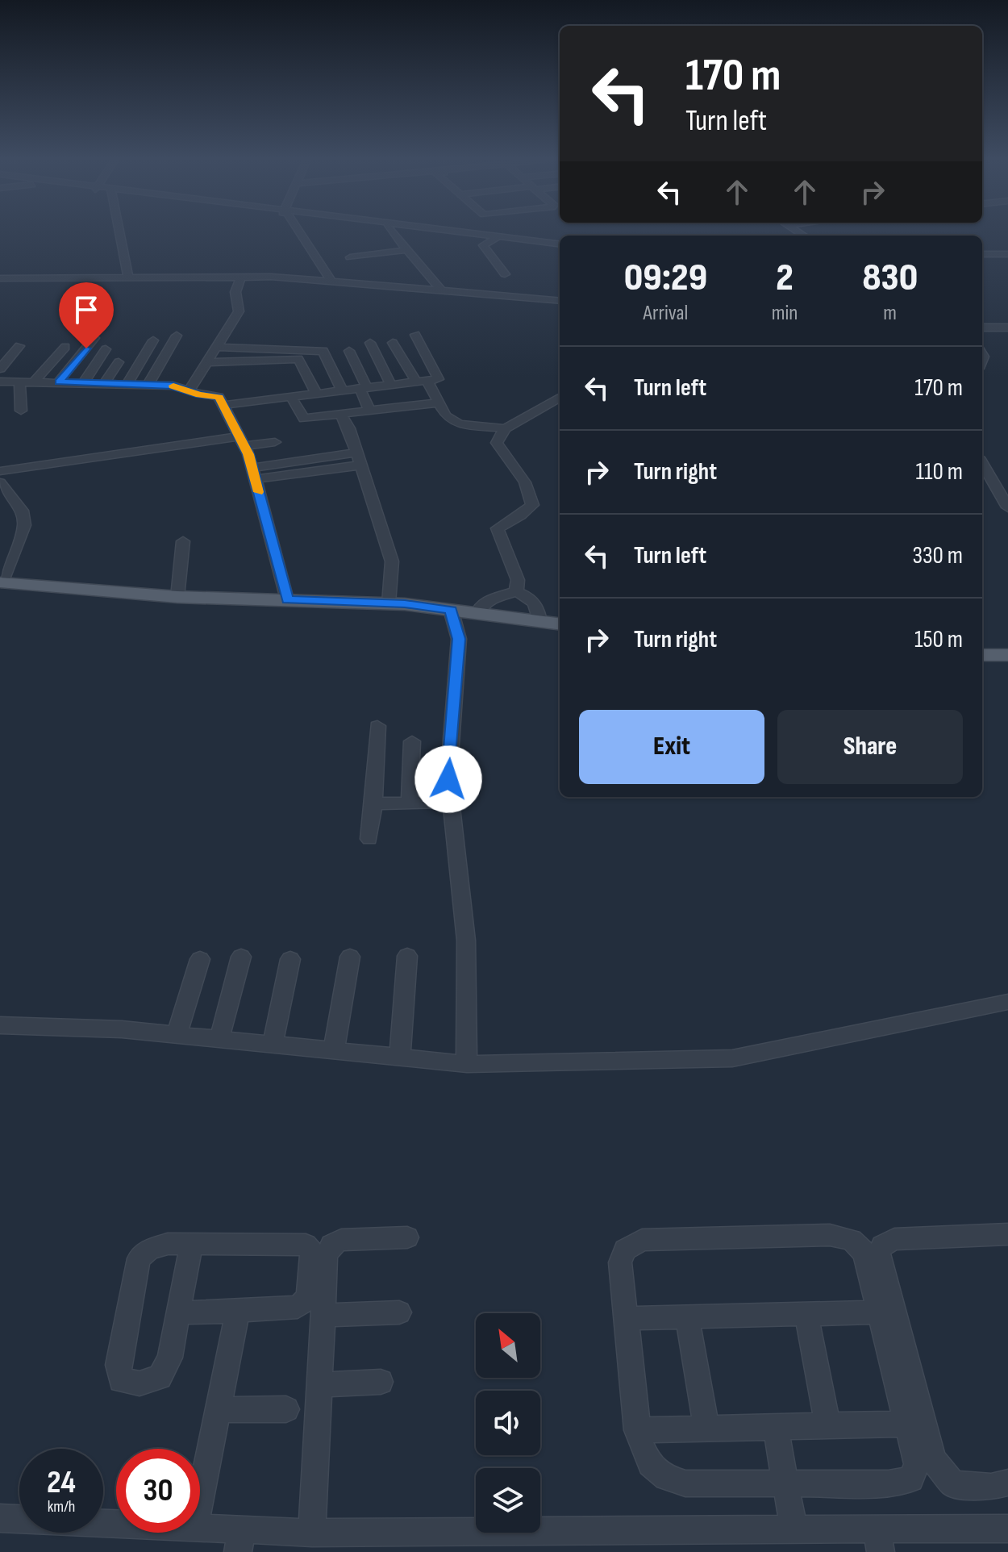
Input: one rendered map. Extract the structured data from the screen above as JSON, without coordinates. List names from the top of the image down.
{
  "north": "top left",
  "page": {
    "turn": ["170 m", "Turn left"],
    "eta": [
      "09:29",
      "Arrival",
      "2",
      "min",
      "830",
      "m"
    ],
    "list": [
      {
        "name": "Turn left",
        "value": "170 m"
      },
      {
        "name": "Turn right",
        "value": "110 m"
      },
      {
        "name": "Turn left",
        "value": "330 m"
      },
      {
        "name": "Turn right",
        "value": "150 m"
      }
    ],
    "buttons": ["Exit", "Share"],
    "speed": "24 km/h",
    "limit": "30"
  }
}
